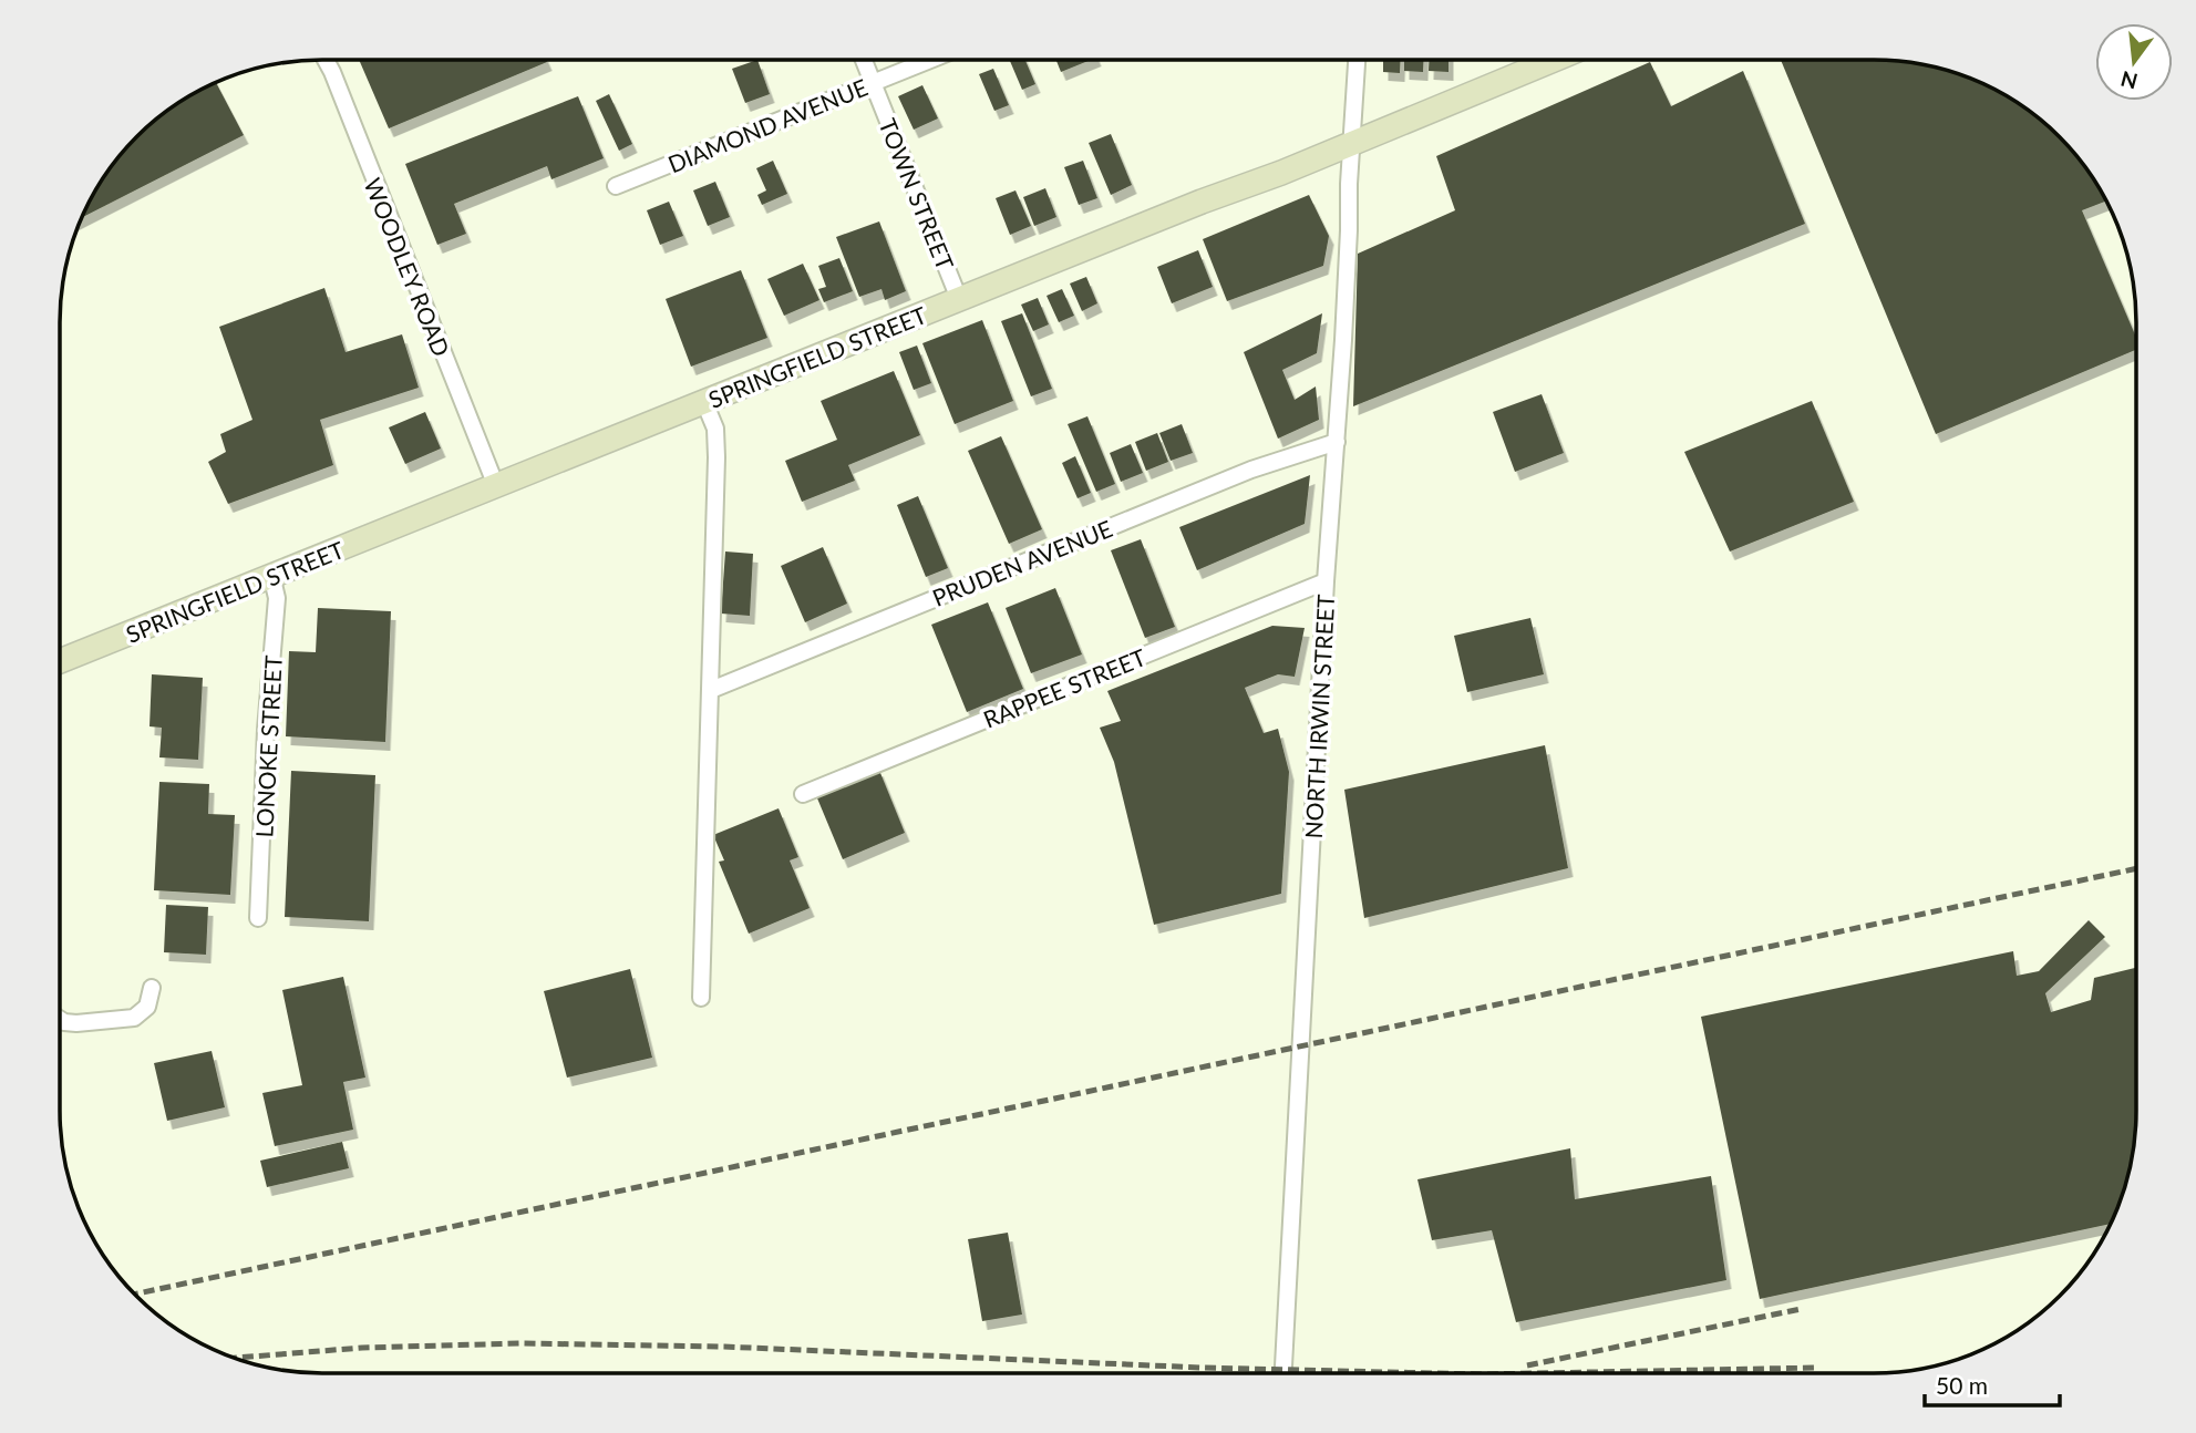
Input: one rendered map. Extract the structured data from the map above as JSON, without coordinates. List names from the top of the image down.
{
  "streets": {
    "main road": ["SPRINGFIELD STREET"],
    "street": [
      "DIAMOND AVENUE",
      "TOWN STREET",
      "WOODLEY ROAD",
      "PRUDEN AVENUE",
      "RAPPEE STREET",
      "NORTH IRWIN STREET",
      "LONOKE STREET"
    ]
  },
  "crossings": [
    ["DIAMOND AVENUE", "TOWN STREET"],
    ["TOWN STREET", "SPRINGFIELD STREET"],
    ["WOODLEY ROAD", "SPRINGFIELD STREET"],
    ["SPRINGFIELD STREET", "NORTH IRWIN STREET"],
    ["SPRINGFIELD STREET", "LONOKE STREET"],
    ["PRUDEN AVENUE", "NORTH IRWIN STREET"],
    ["RAPPEE STREET", "NORTH IRWIN STREET"]
  ],
  "scale_bar": "50 m",
  "north": "bottom"
}
